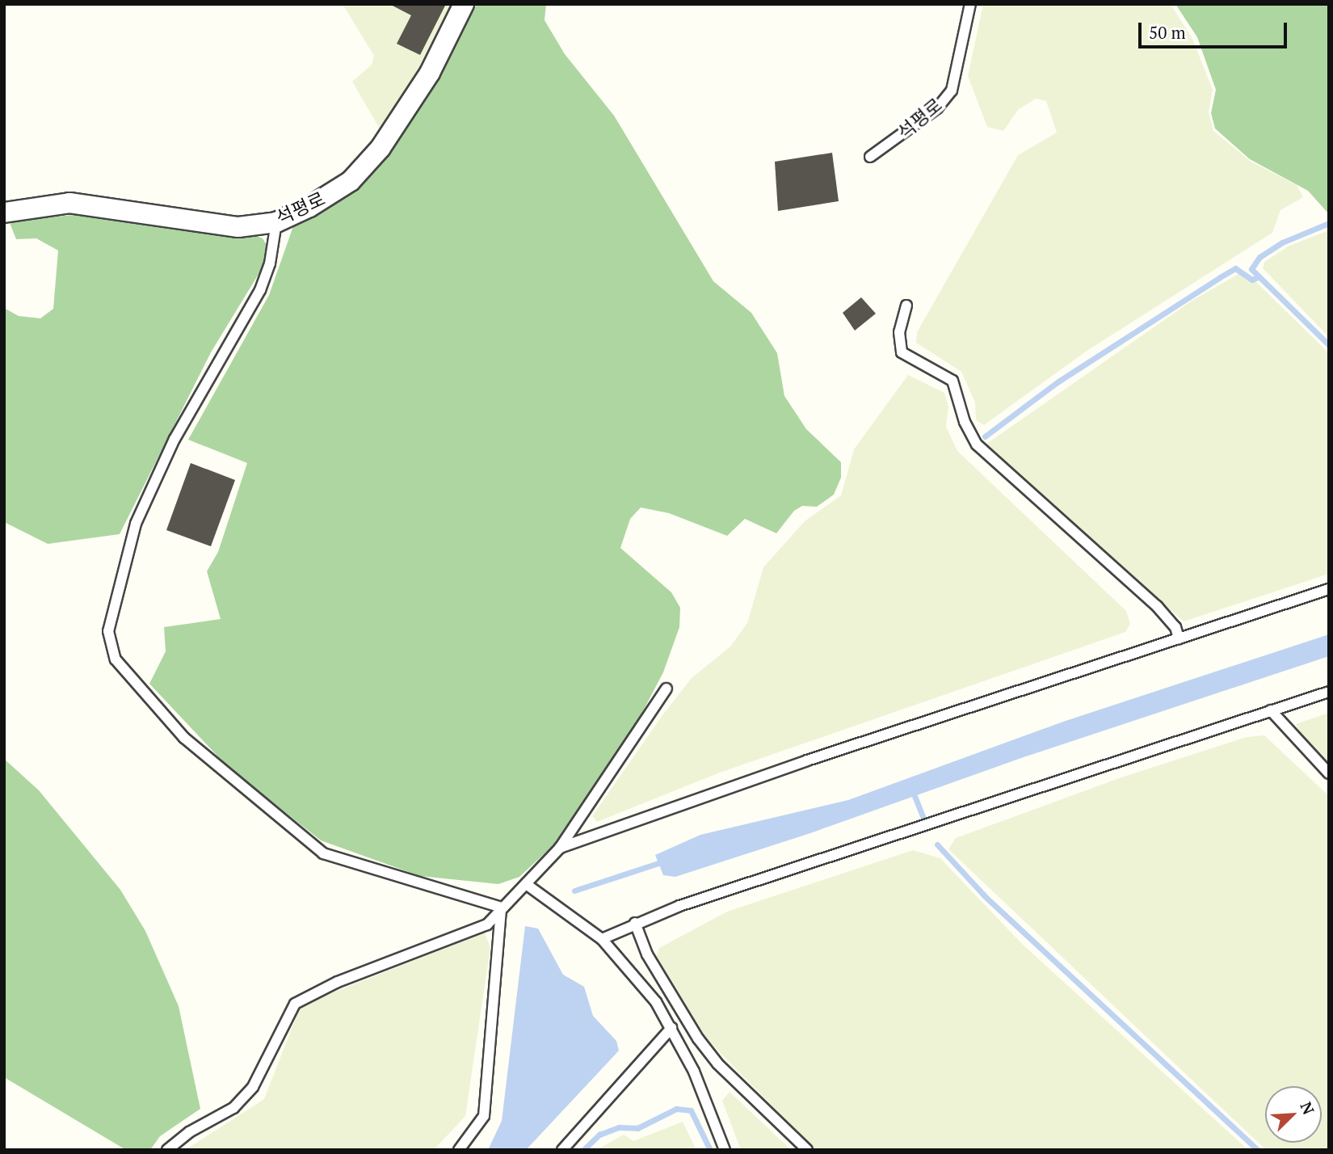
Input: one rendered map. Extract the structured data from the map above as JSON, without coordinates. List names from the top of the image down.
{
  "streets": {
    "street": ["석평로"]
  },
  "scale_bar": "50 m",
  "north": "top right"
}
